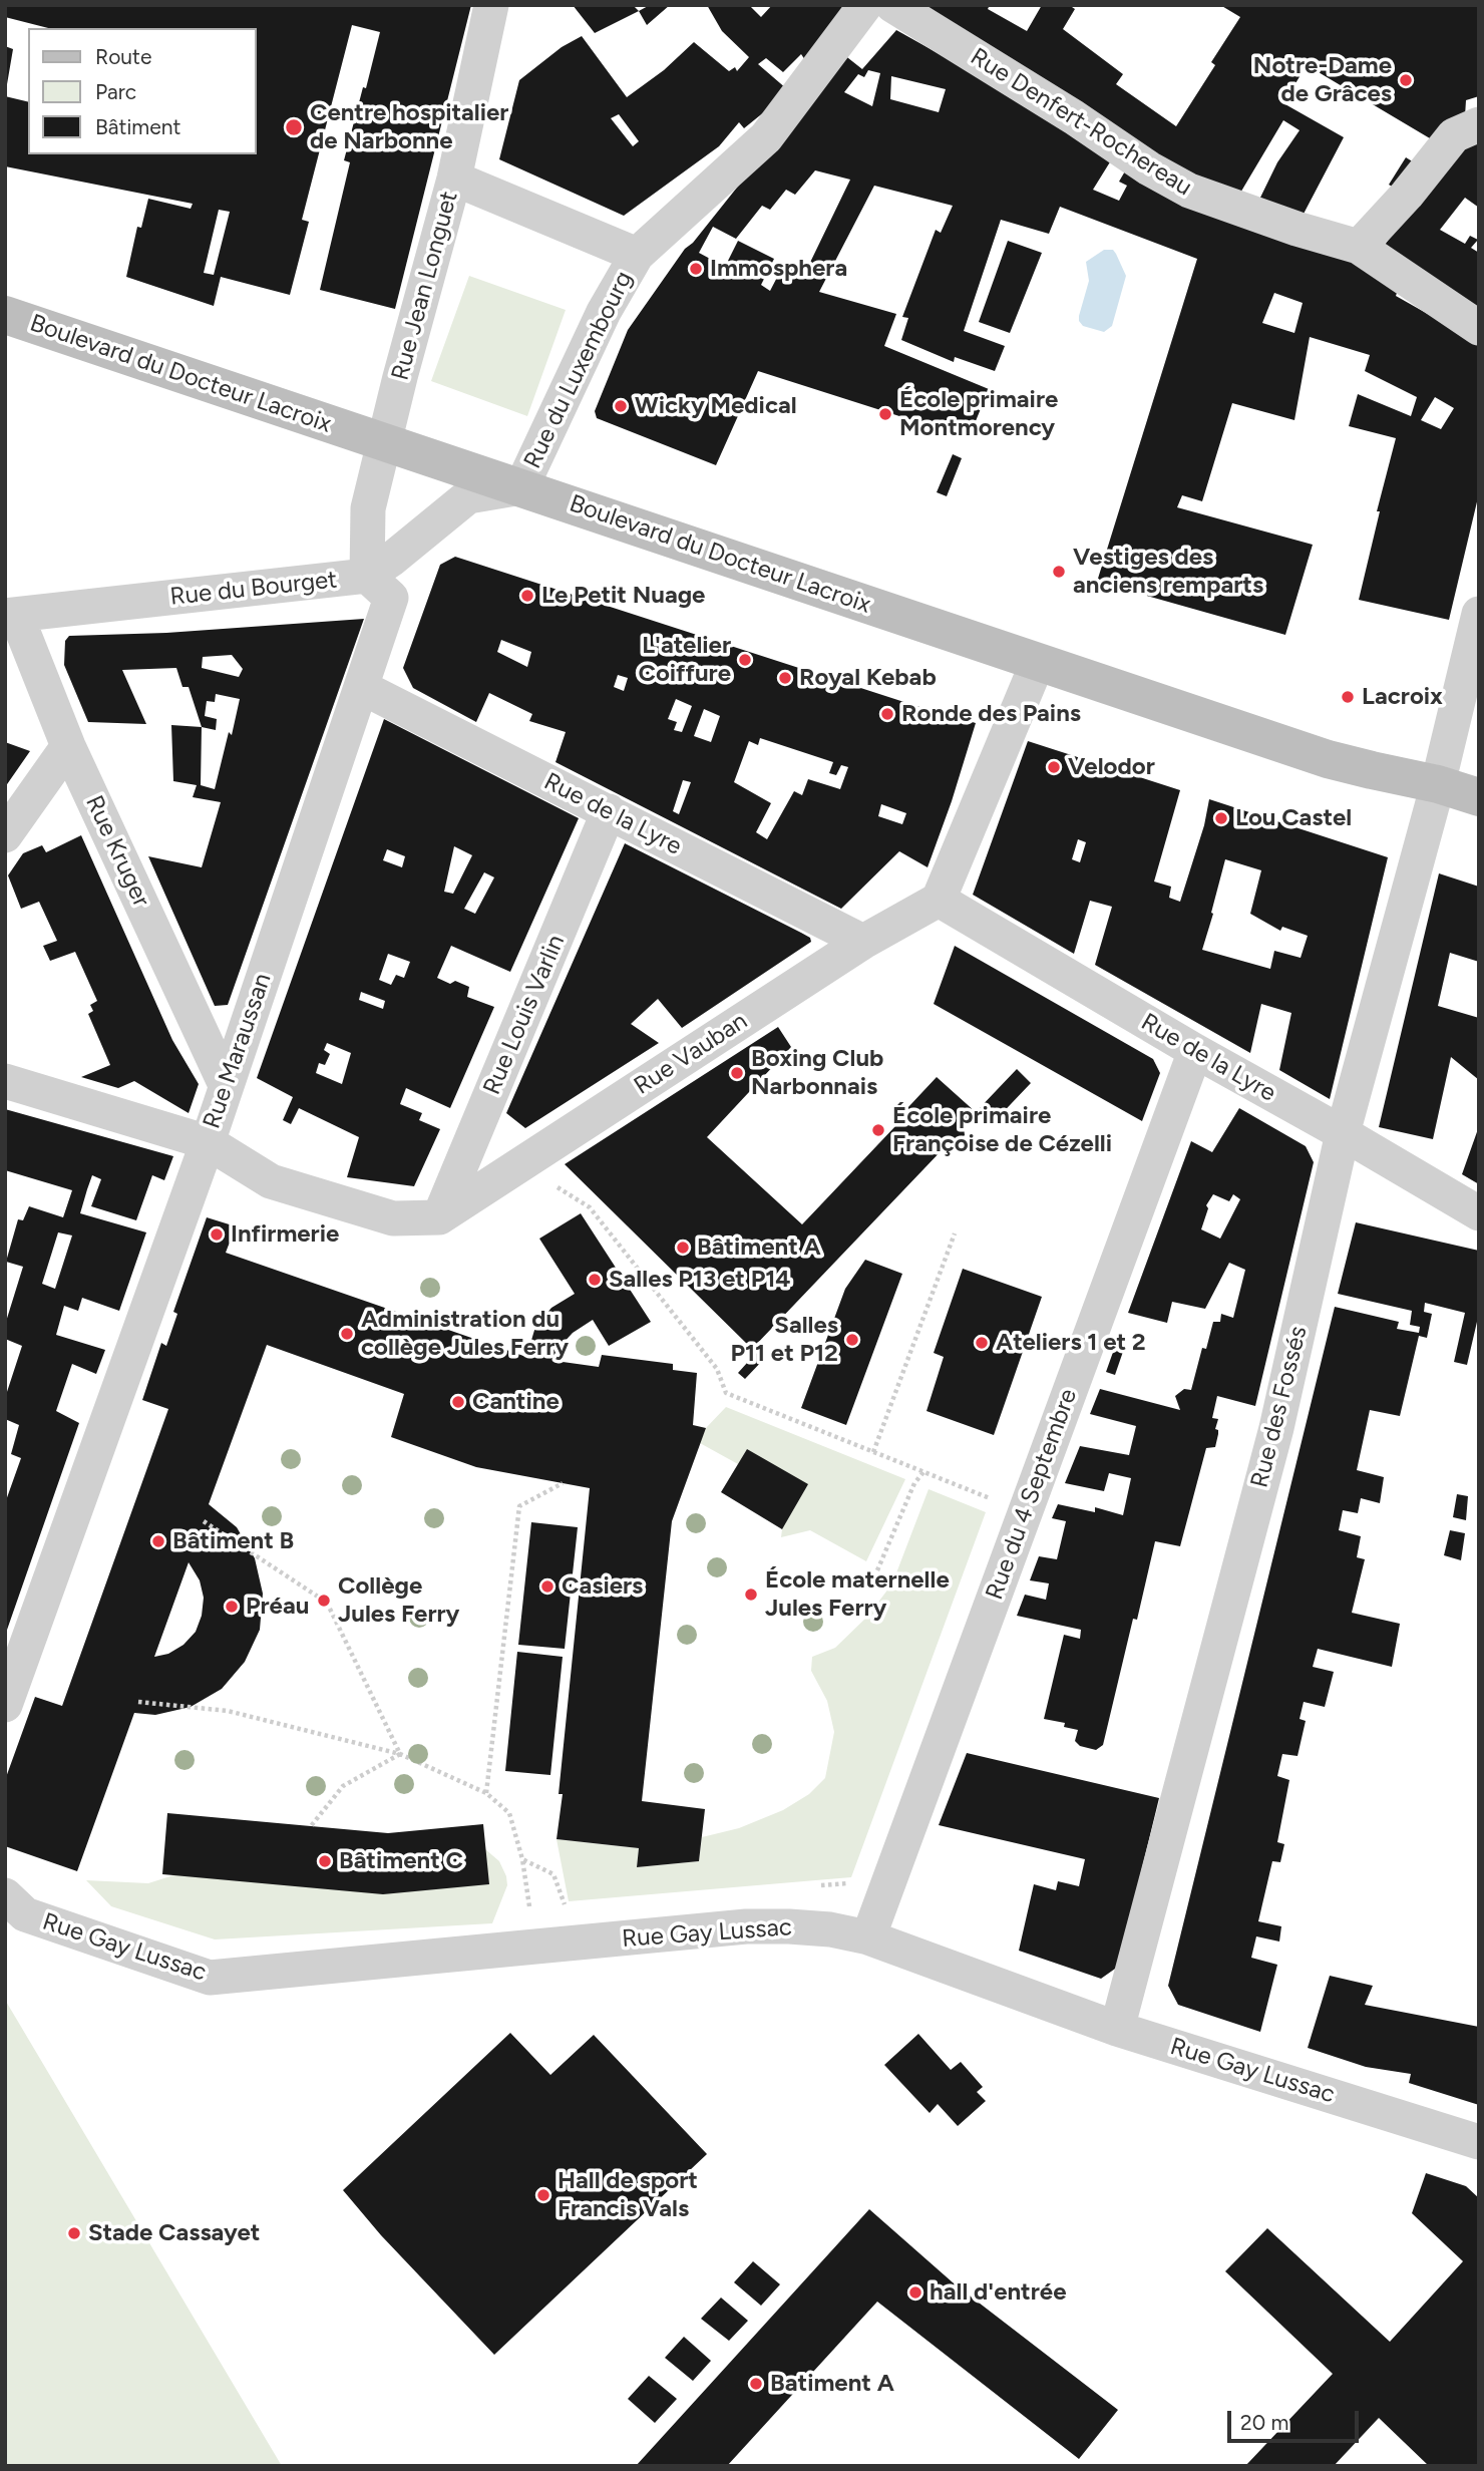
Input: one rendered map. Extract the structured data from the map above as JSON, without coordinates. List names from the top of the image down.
{
  "streets": {
    "main road": ["Boulevard du Docteur Lacroix"],
    "street": [
      "Rue Denfert-Rochereau",
      "Rue Jean Longuet",
      "Rue du Luxembourg",
      "Rue du Bourget",
      "Rue de la Lyre",
      "Rue Kruger",
      "Rue Louis Varlin",
      "Rue Maraussan",
      "Rue Vauban",
      "Rue des Fossés",
      "Rue du 4 Septembre",
      "Rue Gay Lussac"
    ]
  },
  "crossings": [
    ["Rue Jean Longuet", "Boulevard du Docteur Lacroix"],
    ["Rue Jean Longuet", "Rue du Bourget"],
    ["Rue du Luxembourg", "Boulevard du Docteur Lacroix"],
    ["Boulevard du Docteur Lacroix", "Rue du Bourget"],
    ["Boulevard du Docteur Lacroix", "Rue des Fossés"],
    ["Rue du Bourget", "Rue Kruger"],
    ["Rue du Bourget", "Rue Maraussan"],
    ["Rue de la Lyre", "Rue Louis Varlin"],
    ["Rue de la Lyre", "Rue Maraussan"],
    ["Rue de la Lyre", "Rue Vauban"],
    ["Rue de la Lyre", "Rue des Fossés"],
    ["Rue de la Lyre", "Rue du 4 Septembre"],
    ["Rue Kruger", "Rue Maraussan"],
    ["Rue Louis Varlin", "Rue Vauban"],
    ["Rue des Fossés", "Rue Gay Lussac"],
    ["Rue du 4 Septembre", "Rue Gay Lussac"]
  ],
  "places": [
    "Notre-Dame de Grâces",
    "Centre hospitalier de Narbonne",
    "Immosphera",
    "Wicky Medical",
    "École primaire Montmorency",
    "Vestiges des anciens remparts",
    "Le Petit Nuage",
    "L'atelier Coiffure",
    "Royal Kebab",
    "Lacroix",
    "Ronde des Pains",
    "Velodor",
    "Lou Castel",
    "Boxing Club Narbonnais",
    "École primaire Françoise de Cézelli",
    "Infirmerie",
    "Bâtiment A",
    "Salles P13 et P14",
    "Administration du collège Jules Ferry",
    "Salles P11 et P12",
    "Ateliers 1 et 2",
    "Cantine",
    "Bâtiment B",
    "Casiers",
    "École maternelle Jules Ferry",
    "Collège Jules Ferry",
    "Préau",
    "Bâtiment C",
    "Hall de sport Francis Vals",
    "Stade Cassayet",
    "hall d'entrée",
    "Batiment A"
  ],
  "legend": ["Route", "Parc", "Bâtiment"],
  "scale_bar": "20 m"
}
